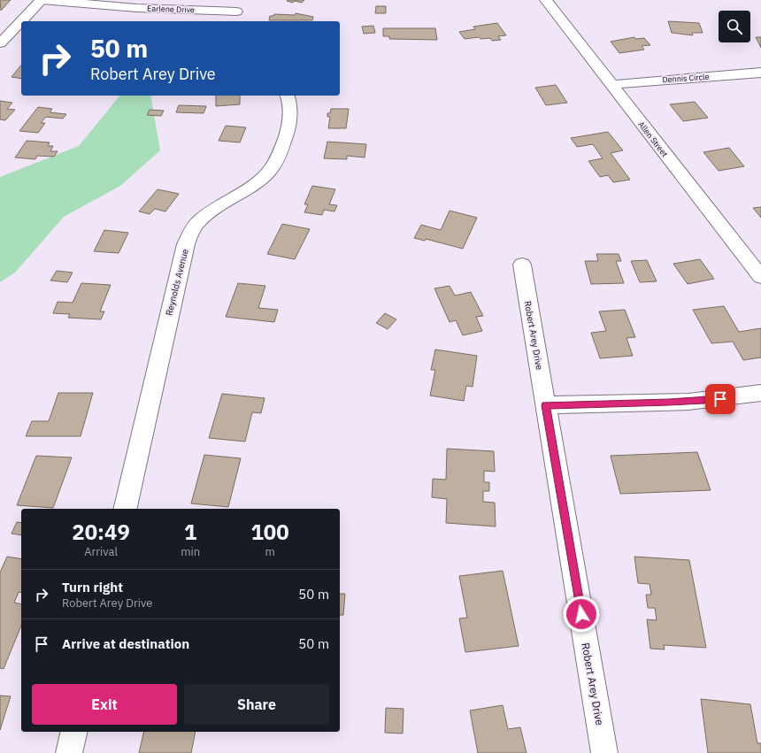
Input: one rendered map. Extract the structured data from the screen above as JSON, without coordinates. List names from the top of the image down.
{
  "streets": {
    "street": [
      "Earlene Drive",
      "Dennis Circle",
      "Allen Street",
      "Reynolds Avenue",
      "Robert Arey Drive"
    ]
  },
  "crossings": [
    ["Dennis Circle", "Allen Street"]
  ],
  "page": {
    "turn": ["50 m", "Robert Arey Drive"],
    "eta": [
      "20:49",
      "Arrival",
      "1",
      "min",
      "100",
      "m"
    ],
    "list": [
      {
        "name": "Turn right",
        "note": "Robert Arey Drive",
        "value": "50 m"
      },
      {
        "name": "Arrive at destination",
        "value": "50 m"
      }
    ],
    "buttons": ["Exit", "Share"]
  }
}
